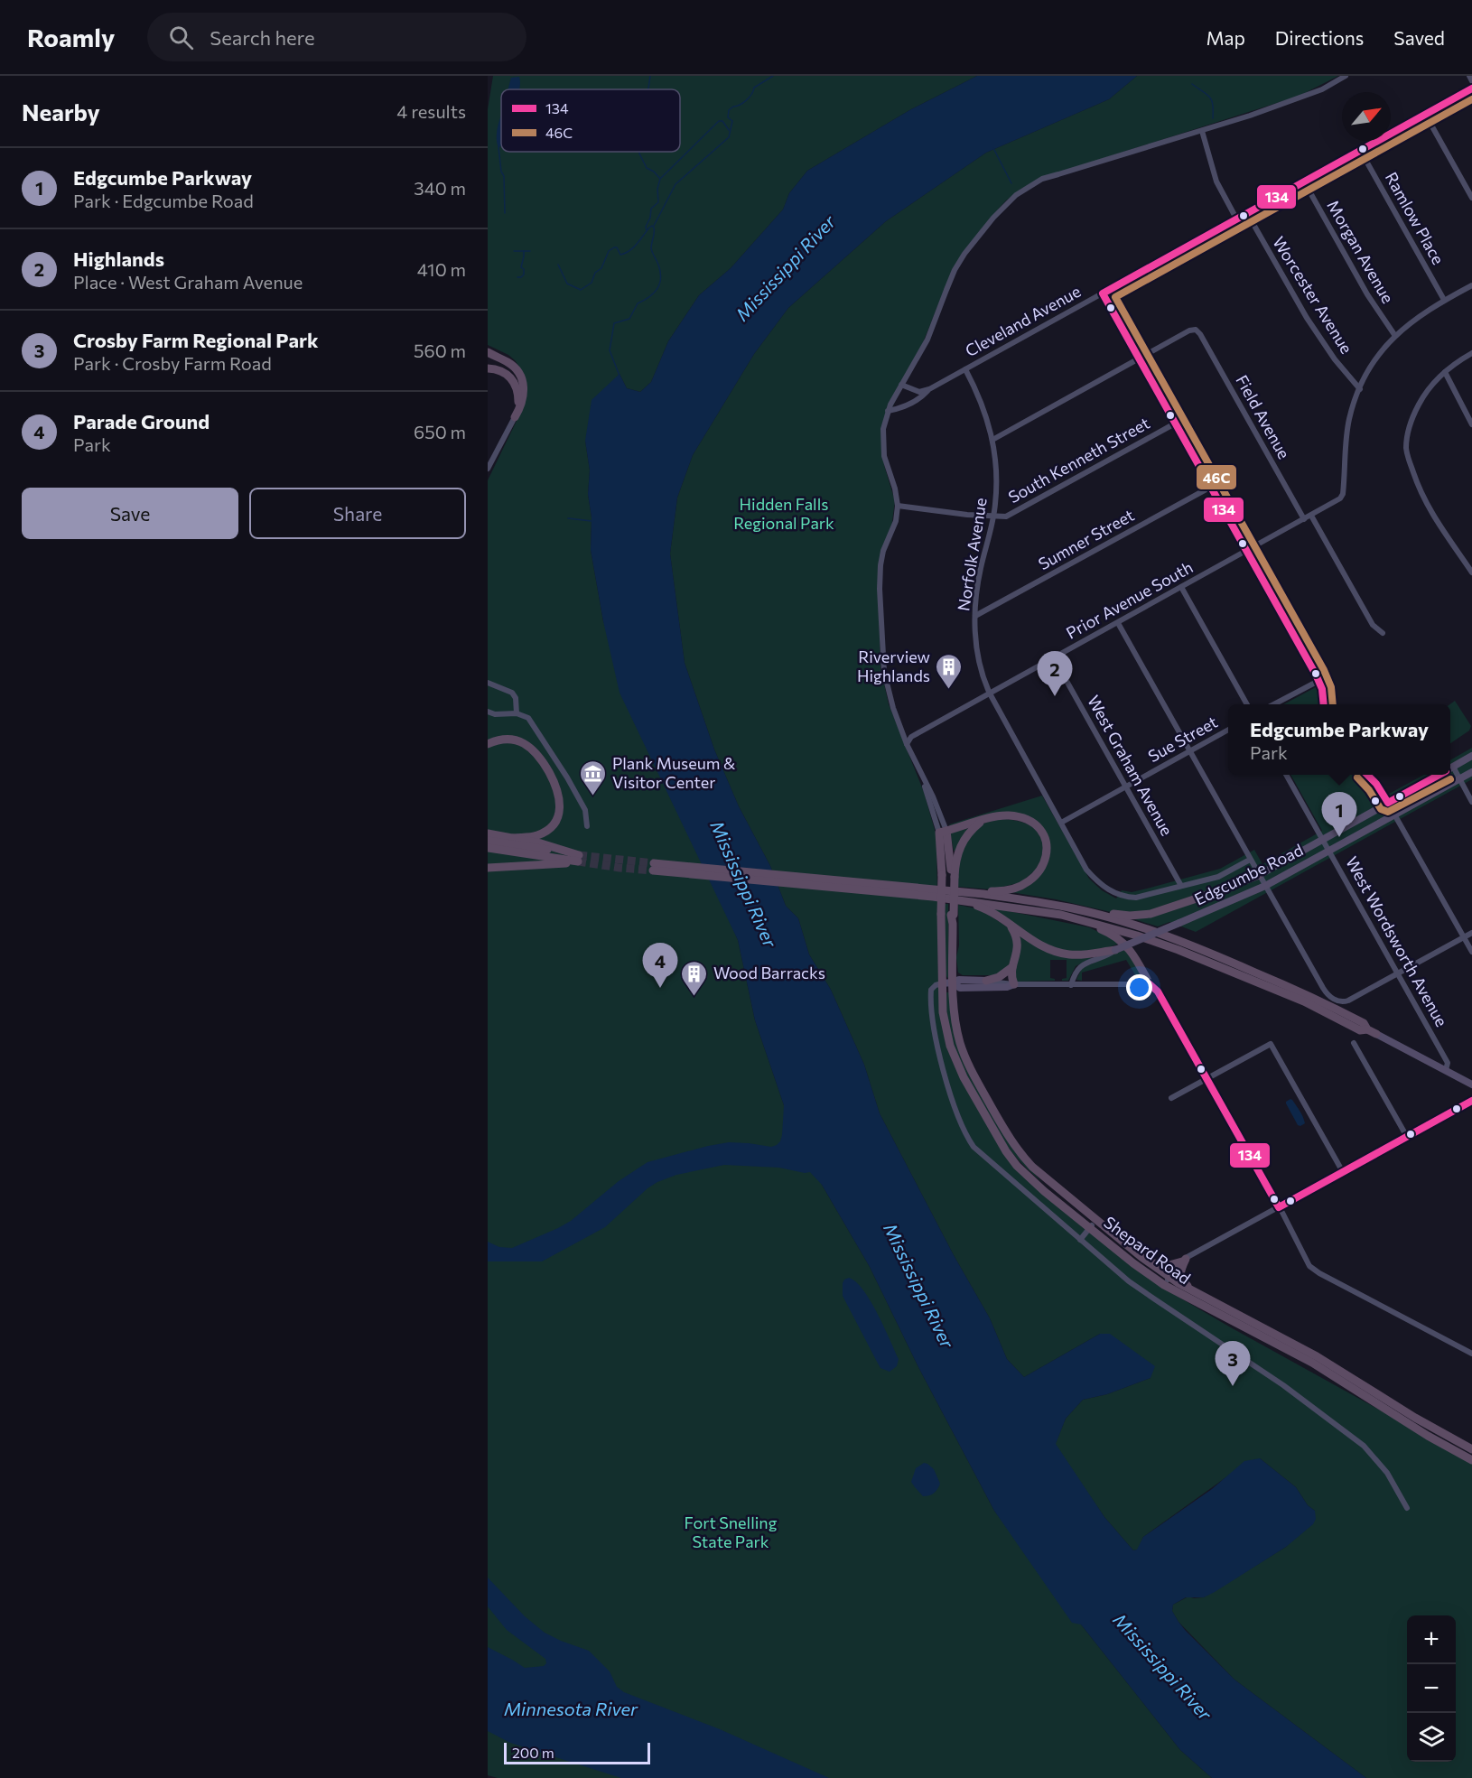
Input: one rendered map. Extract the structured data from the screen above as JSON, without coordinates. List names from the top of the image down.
{
  "streets": {
    "highway": ["Shepard Road"],
    "main road": ["Edgcumbe Road"],
    "street": [
      "Ramlow Place",
      "Morgan Avenue",
      "Worcester Avenue",
      "Cleveland Avenue",
      "Field Avenue",
      "South Kenneth Street",
      "Sumner Street",
      "Norfolk Avenue",
      "Prior Avenue South",
      "Sue Street",
      "West Graham Avenue",
      "West Wordsworth Avenue"
    ]
  },
  "crossings": [
    ["Ramlow Place", "Cleveland Avenue"],
    ["Morgan Avenue", "Cleveland Avenue"],
    ["Worcester Avenue", "Cleveland Avenue"],
    ["Worcester Avenue", "Prior Avenue South"],
    ["Cleveland Avenue", "Norfolk Avenue"],
    ["Field Avenue", "Prior Avenue South"],
    ["South Kenneth Street", "Norfolk Avenue"],
    ["Sumner Street", "Norfolk Avenue"],
    ["Norfolk Avenue", "Prior Avenue South"],
    ["Norfolk Avenue", "Sue Street"],
    ["Norfolk Avenue", "West Graham Avenue"],
    ["Prior Avenue South", "West Graham Avenue"],
    ["Sue Street", "West Graham Avenue"],
    ["Edgcumbe Road", "West Wordsworth Avenue"]
  ],
  "water": ["Mississippi River", "Minnesota River"],
  "parks": ["Hidden Falls Regional Park", "Fort Snelling State Park"],
  "places": {
    "building": ["Riverview Highlands", "Wood Barracks"],
    "museum": ["Plank Museum & Visitor Center"]
  },
  "lines": ["transit line 134", "transit line 46C"],
  "legend": ["134", "46C"],
  "scale_bar": "200 m",
  "north": "top right",
  "page": {
    "header": "Roamly",
    "search": "Search here",
    "nav": ["Map", "Directions", "Saved"],
    "heading": ["Nearby", "4 results"],
    "list": [
      {
        "mark": "1",
        "name": "Edgcumbe Parkway",
        "note": "Park · Edgcumbe Road",
        "value": "340 m"
      },
      {
        "mark": "2",
        "name": "Highlands",
        "note": "Place · West Graham Avenue",
        "value": "410 m"
      },
      {
        "mark": "3",
        "name": "Crosby Farm Regional Park",
        "note": "Park · Crosby Farm Road",
        "value": "560 m"
      },
      {
        "mark": "4",
        "name": "Parade Ground",
        "note": "Park",
        "value": "650 m"
      }
    ],
    "buttons": ["Save", "Share"],
    "pins": [
      "2",
      "1",
      "4",
      "3"
    ],
    "popup": ["Edgcumbe Parkway", "Park"],
    "map_buttons": ["+", "−"],
    "scale": "200 m"
  }
}
